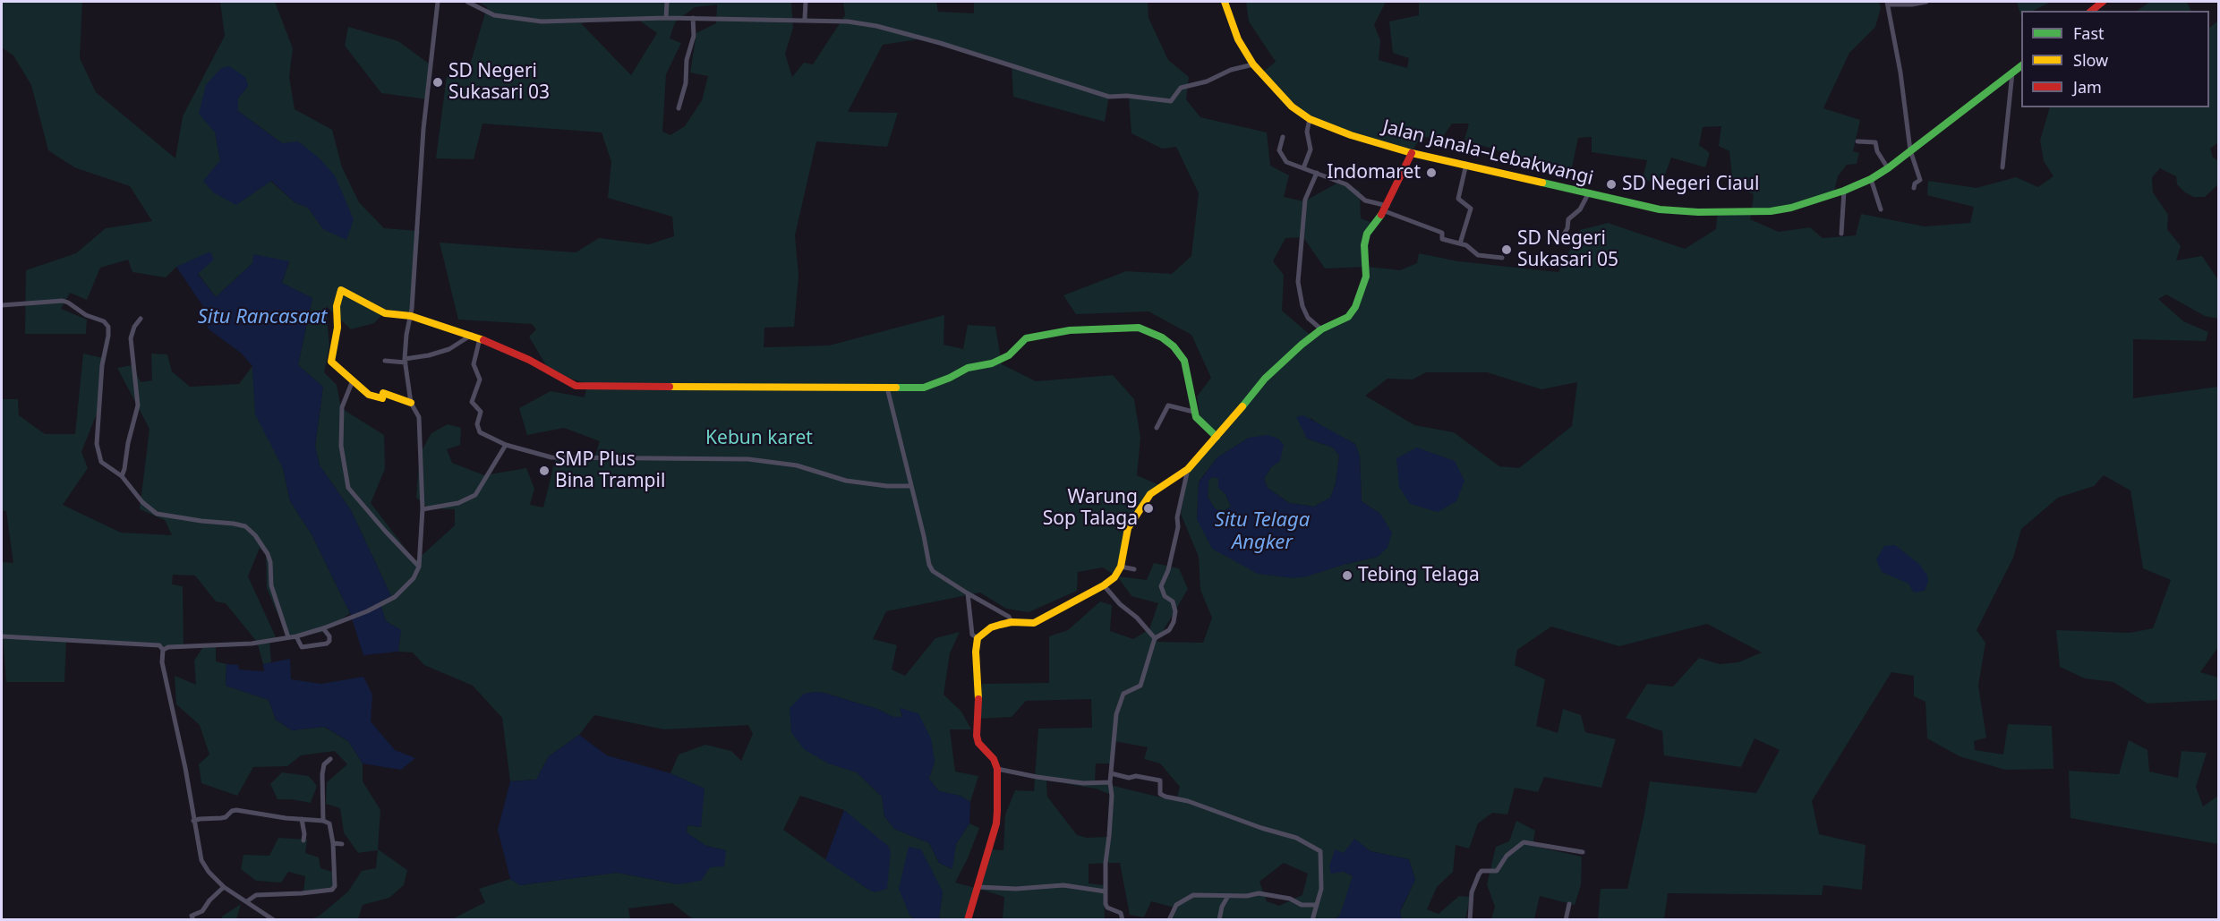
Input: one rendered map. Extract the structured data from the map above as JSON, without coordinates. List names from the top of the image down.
{
  "streets": {
    "street": ["Jalan Janala–Lebakwangi"]
  },
  "water": ["Situ Rancasaat", "Situ Telaga Angker"],
  "parks": ["Kebun karet"],
  "places": [
    "SD Negeri Sukasari 03",
    "Indomaret",
    "SD Negeri Ciaul",
    "SD Negeri Sukasari 05",
    "SMP Plus Bina Trampil",
    "Warung Sop Talaga",
    "Tebing Telaga"
  ],
  "legend": ["Fast", "Slow", "Jam"]
}
